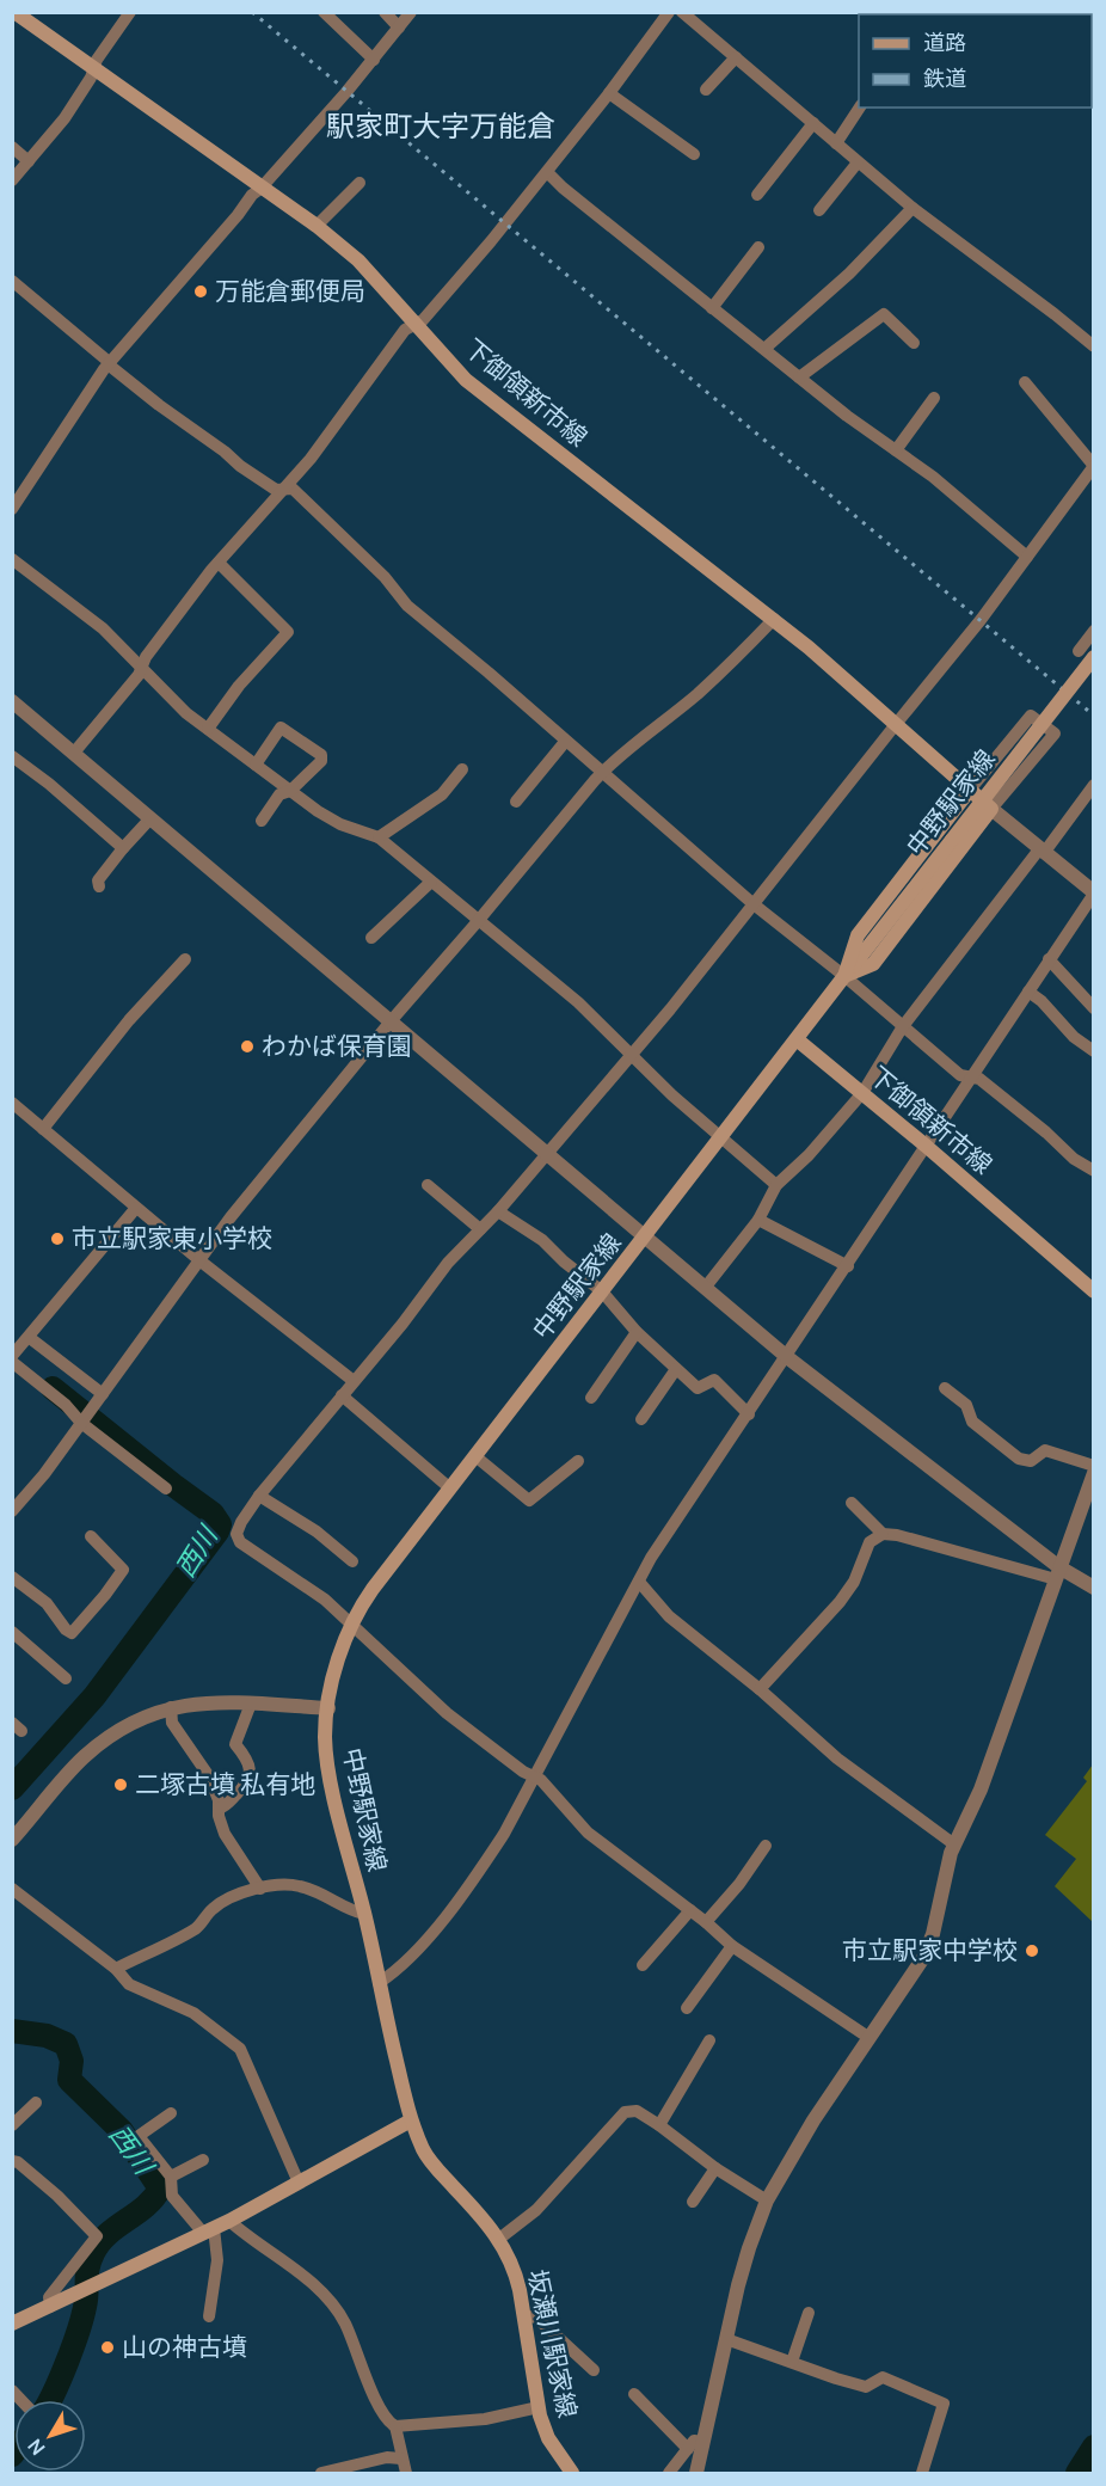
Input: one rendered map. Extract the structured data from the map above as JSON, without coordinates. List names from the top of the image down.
{
  "streets": {
    "main road": ["下御領新市線", "中野駅家線", "坂瀬川駅家線"]
  },
  "crossings": [
    ["下御領新市線", "中野駅家線"],
    ["中野駅家線", "坂瀬川駅家線"]
  ],
  "districts": ["駅家町大字万能倉"],
  "water": ["西川"],
  "places": [
    "万能倉郵便局",
    "わかば保育園",
    "市立駅家東小学校",
    "二塚古墳 私有地",
    "市立駅家中学校",
    "山の神古墳"
  ],
  "legend": ["道路", "鉄道"],
  "north": "bottom left"
}
